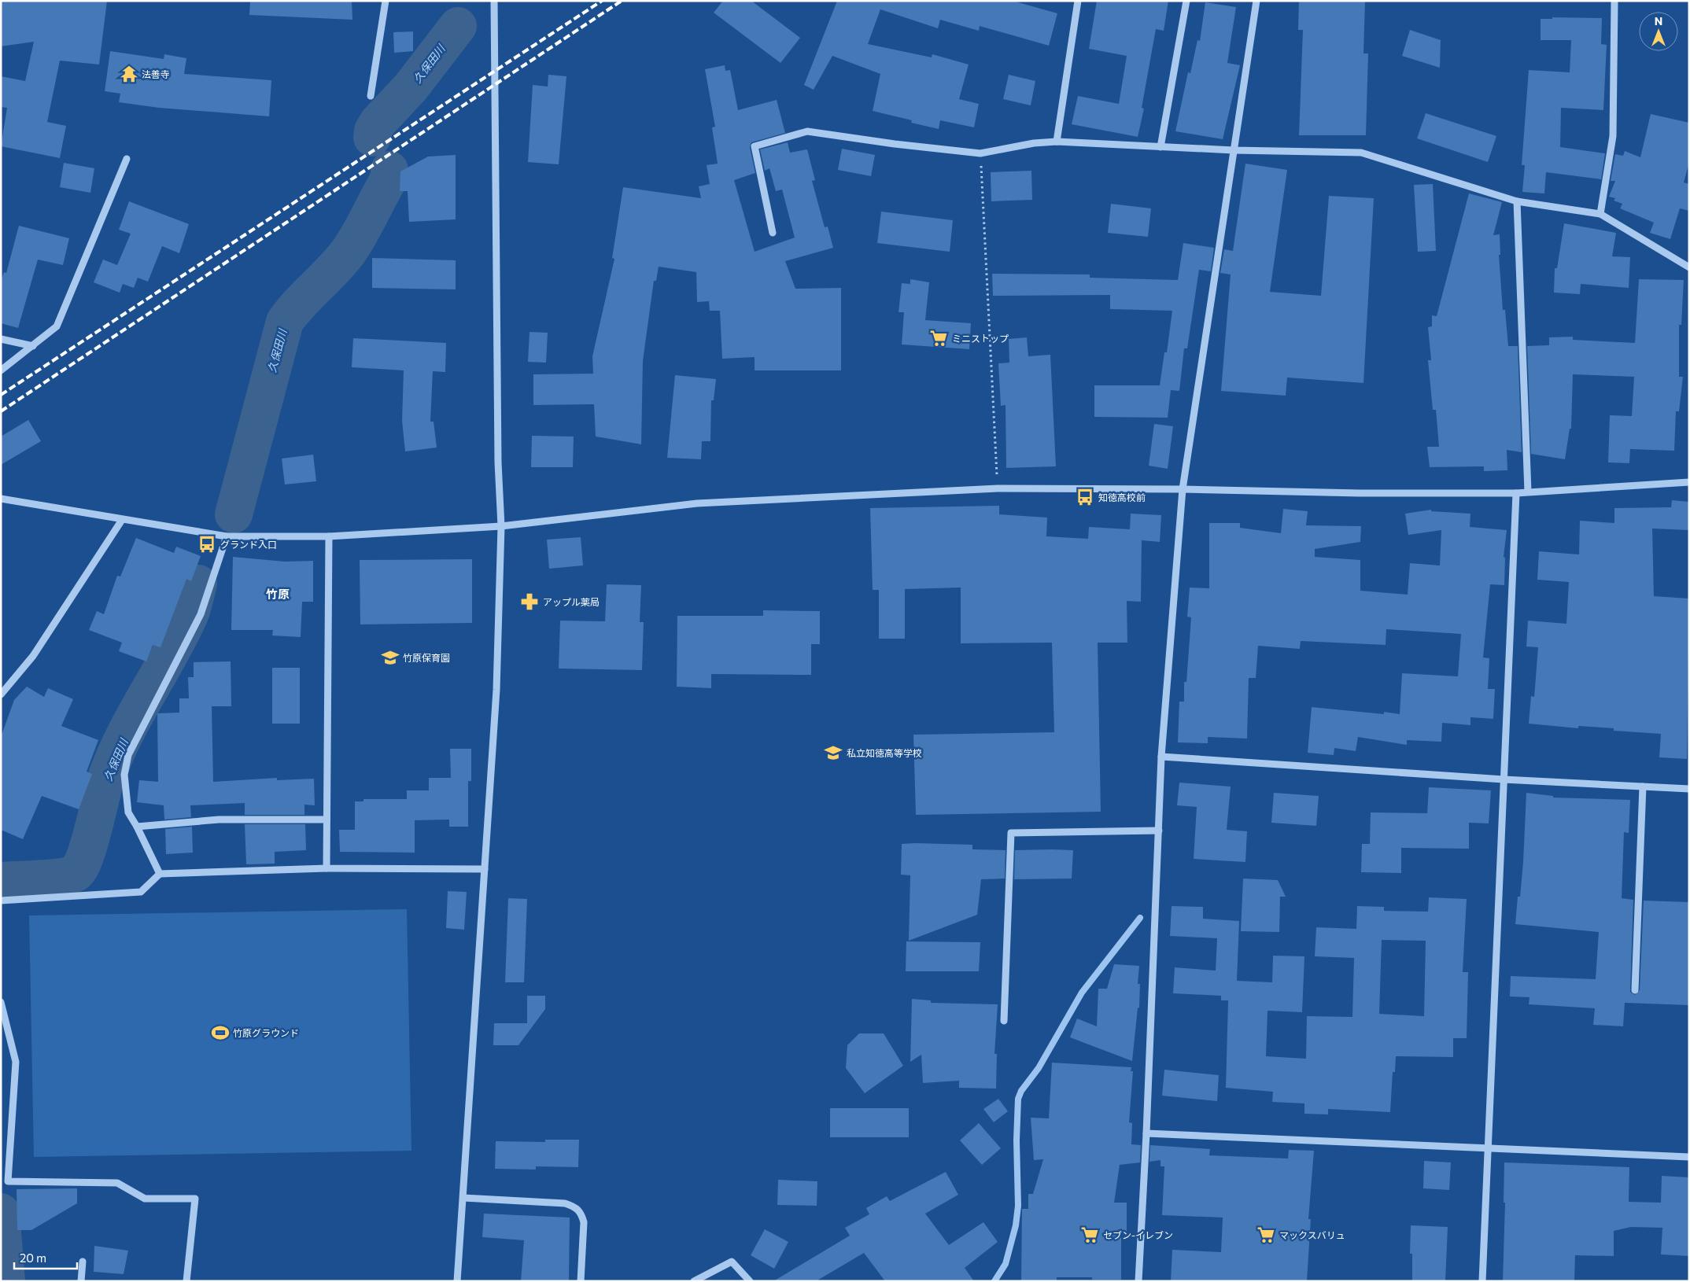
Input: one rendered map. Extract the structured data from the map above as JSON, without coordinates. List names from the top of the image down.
{
  "districts": ["竹原"],
  "water": ["久保田川"],
  "places": {
    "temple": ["法善寺"],
    "supermarket": ["ミニストップ", "セブン-イレブン", "マックスバリュ"],
    "bus stop": ["知徳高校前", "グランド入口"],
    "pharmacy": ["アップル薬局"],
    "school or university": ["竹原保育園", "私立知徳高等学校"],
    "sports": ["竹原グラウンド"]
  },
  "scale_bar": "20 m",
  "north": "top"
}
